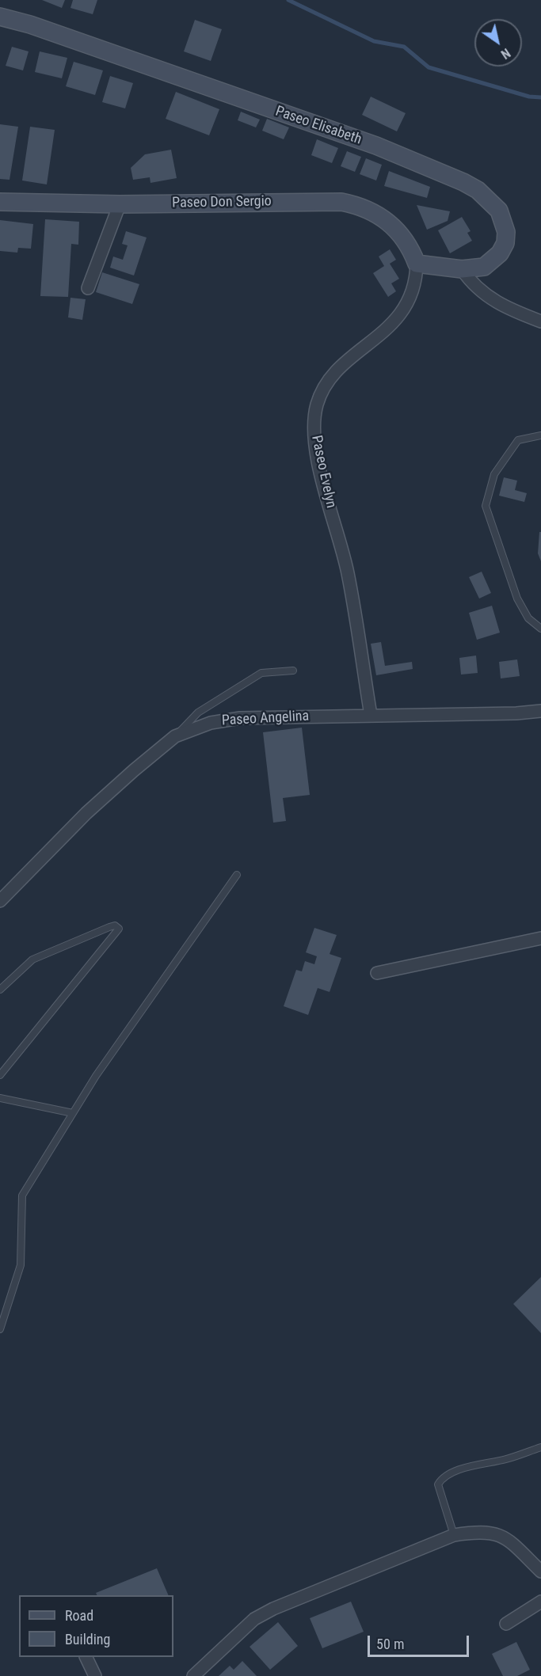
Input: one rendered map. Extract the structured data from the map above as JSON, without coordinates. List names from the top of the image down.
{
  "streets": {
    "street": [
      "Paseo Elisabeth",
      "Paseo Don Sergio",
      "Paseo Evelyn",
      "Paseo Angelina"
    ]
  },
  "crossings": [
    ["Paseo Elisabeth", "Paseo Don Sergio"],
    ["Paseo Elisabeth", "Paseo Evelyn"],
    ["Paseo Don Sergio", "Paseo Evelyn"],
    ["Paseo Evelyn", "Paseo Angelina"]
  ],
  "legend": ["Road", "Building"],
  "scale_bar": "50 m",
  "north": "bottom right"
}
